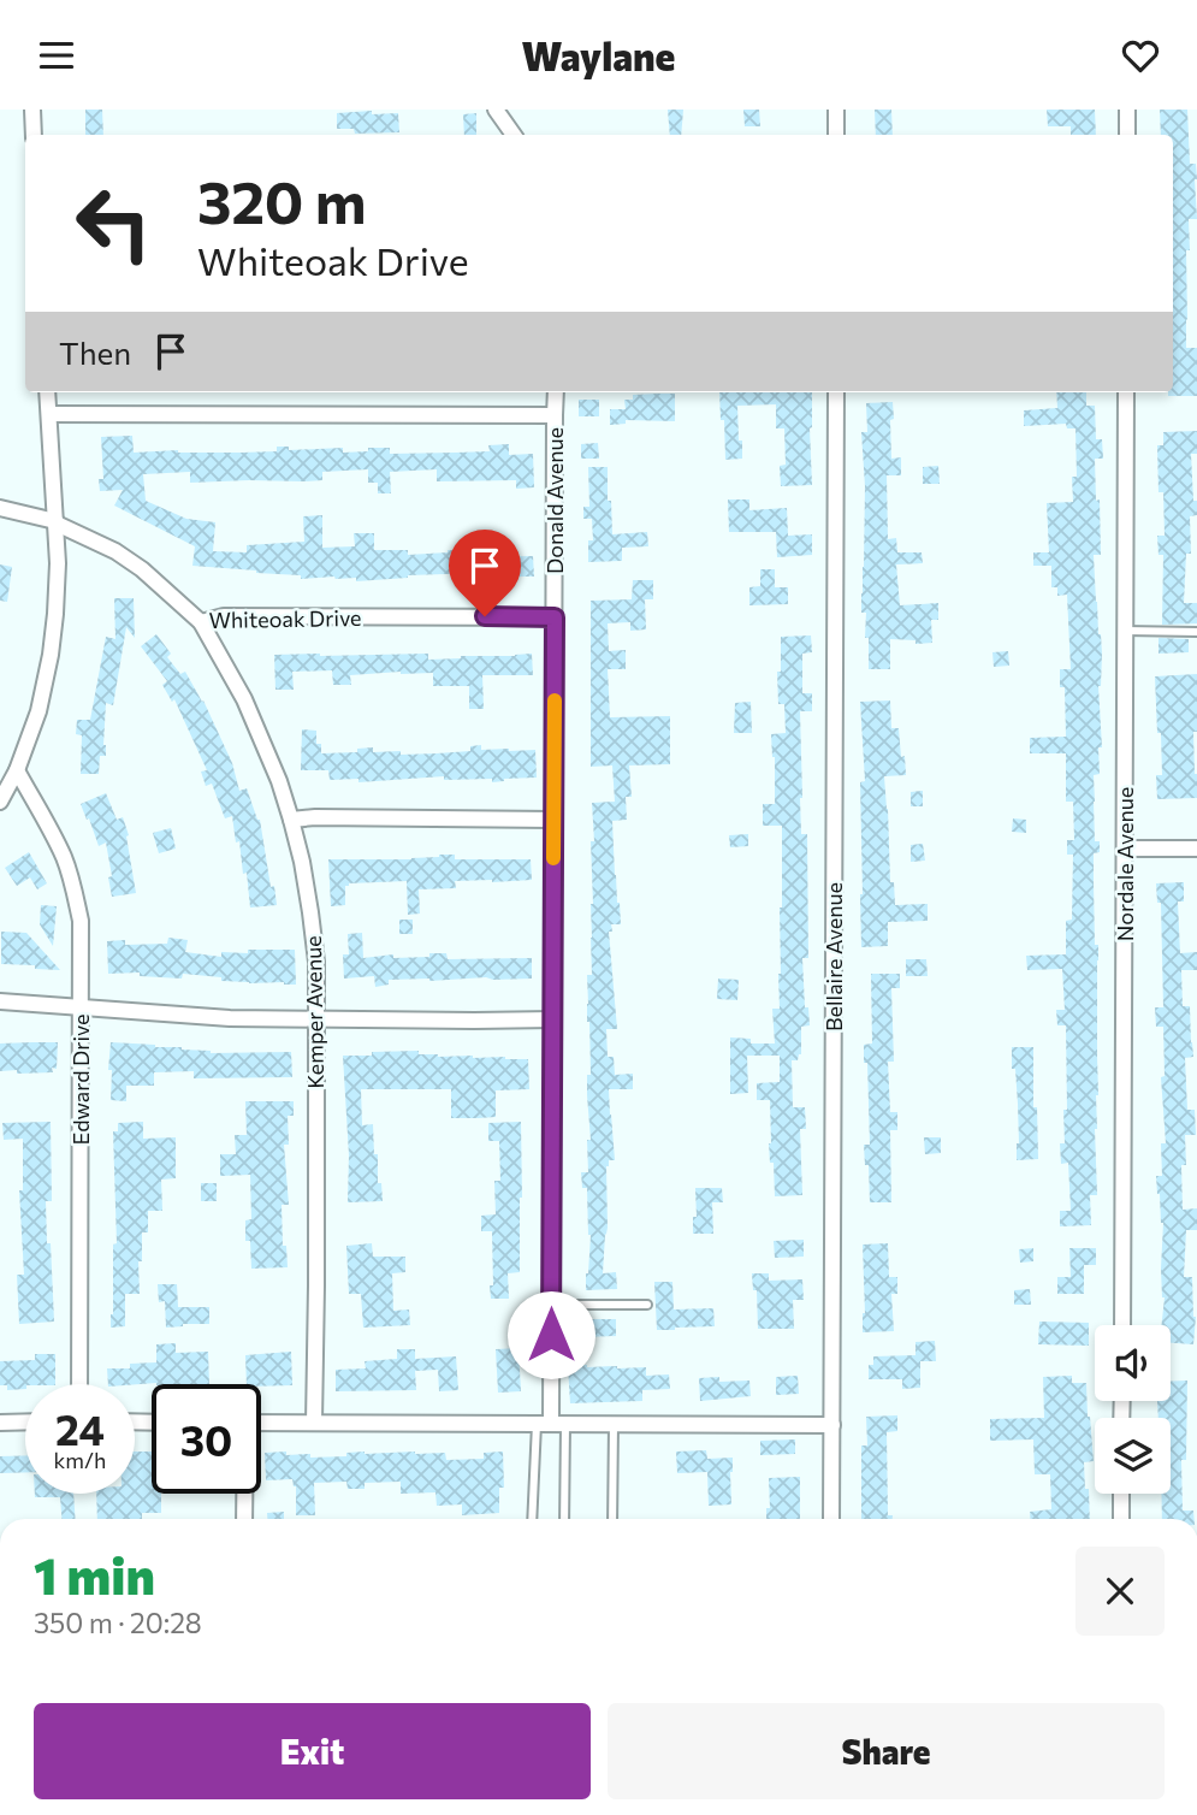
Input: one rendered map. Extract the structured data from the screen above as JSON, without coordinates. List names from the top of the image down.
{
  "streets": {
    "street": [
      "Donald Avenue",
      "Whiteoak Drive",
      "Nordale Avenue",
      "Bellaire Avenue",
      "Kemper Avenue",
      "Edward Drive"
    ]
  },
  "crossings": [
    ["Donald Avenue", "Whiteoak Drive"],
    ["Whiteoak Drive", "Kemper Avenue"]
  ],
  "page": {
    "header": "Waylane",
    "turn": ["320 m", "Whiteoak Drive"],
    "then": "Then",
    "speed": "24 km/h",
    "limit": "30",
    "heading": ["1 min", "350 m · 20:28"],
    "buttons": ["Exit", "Share"]
  }
}
